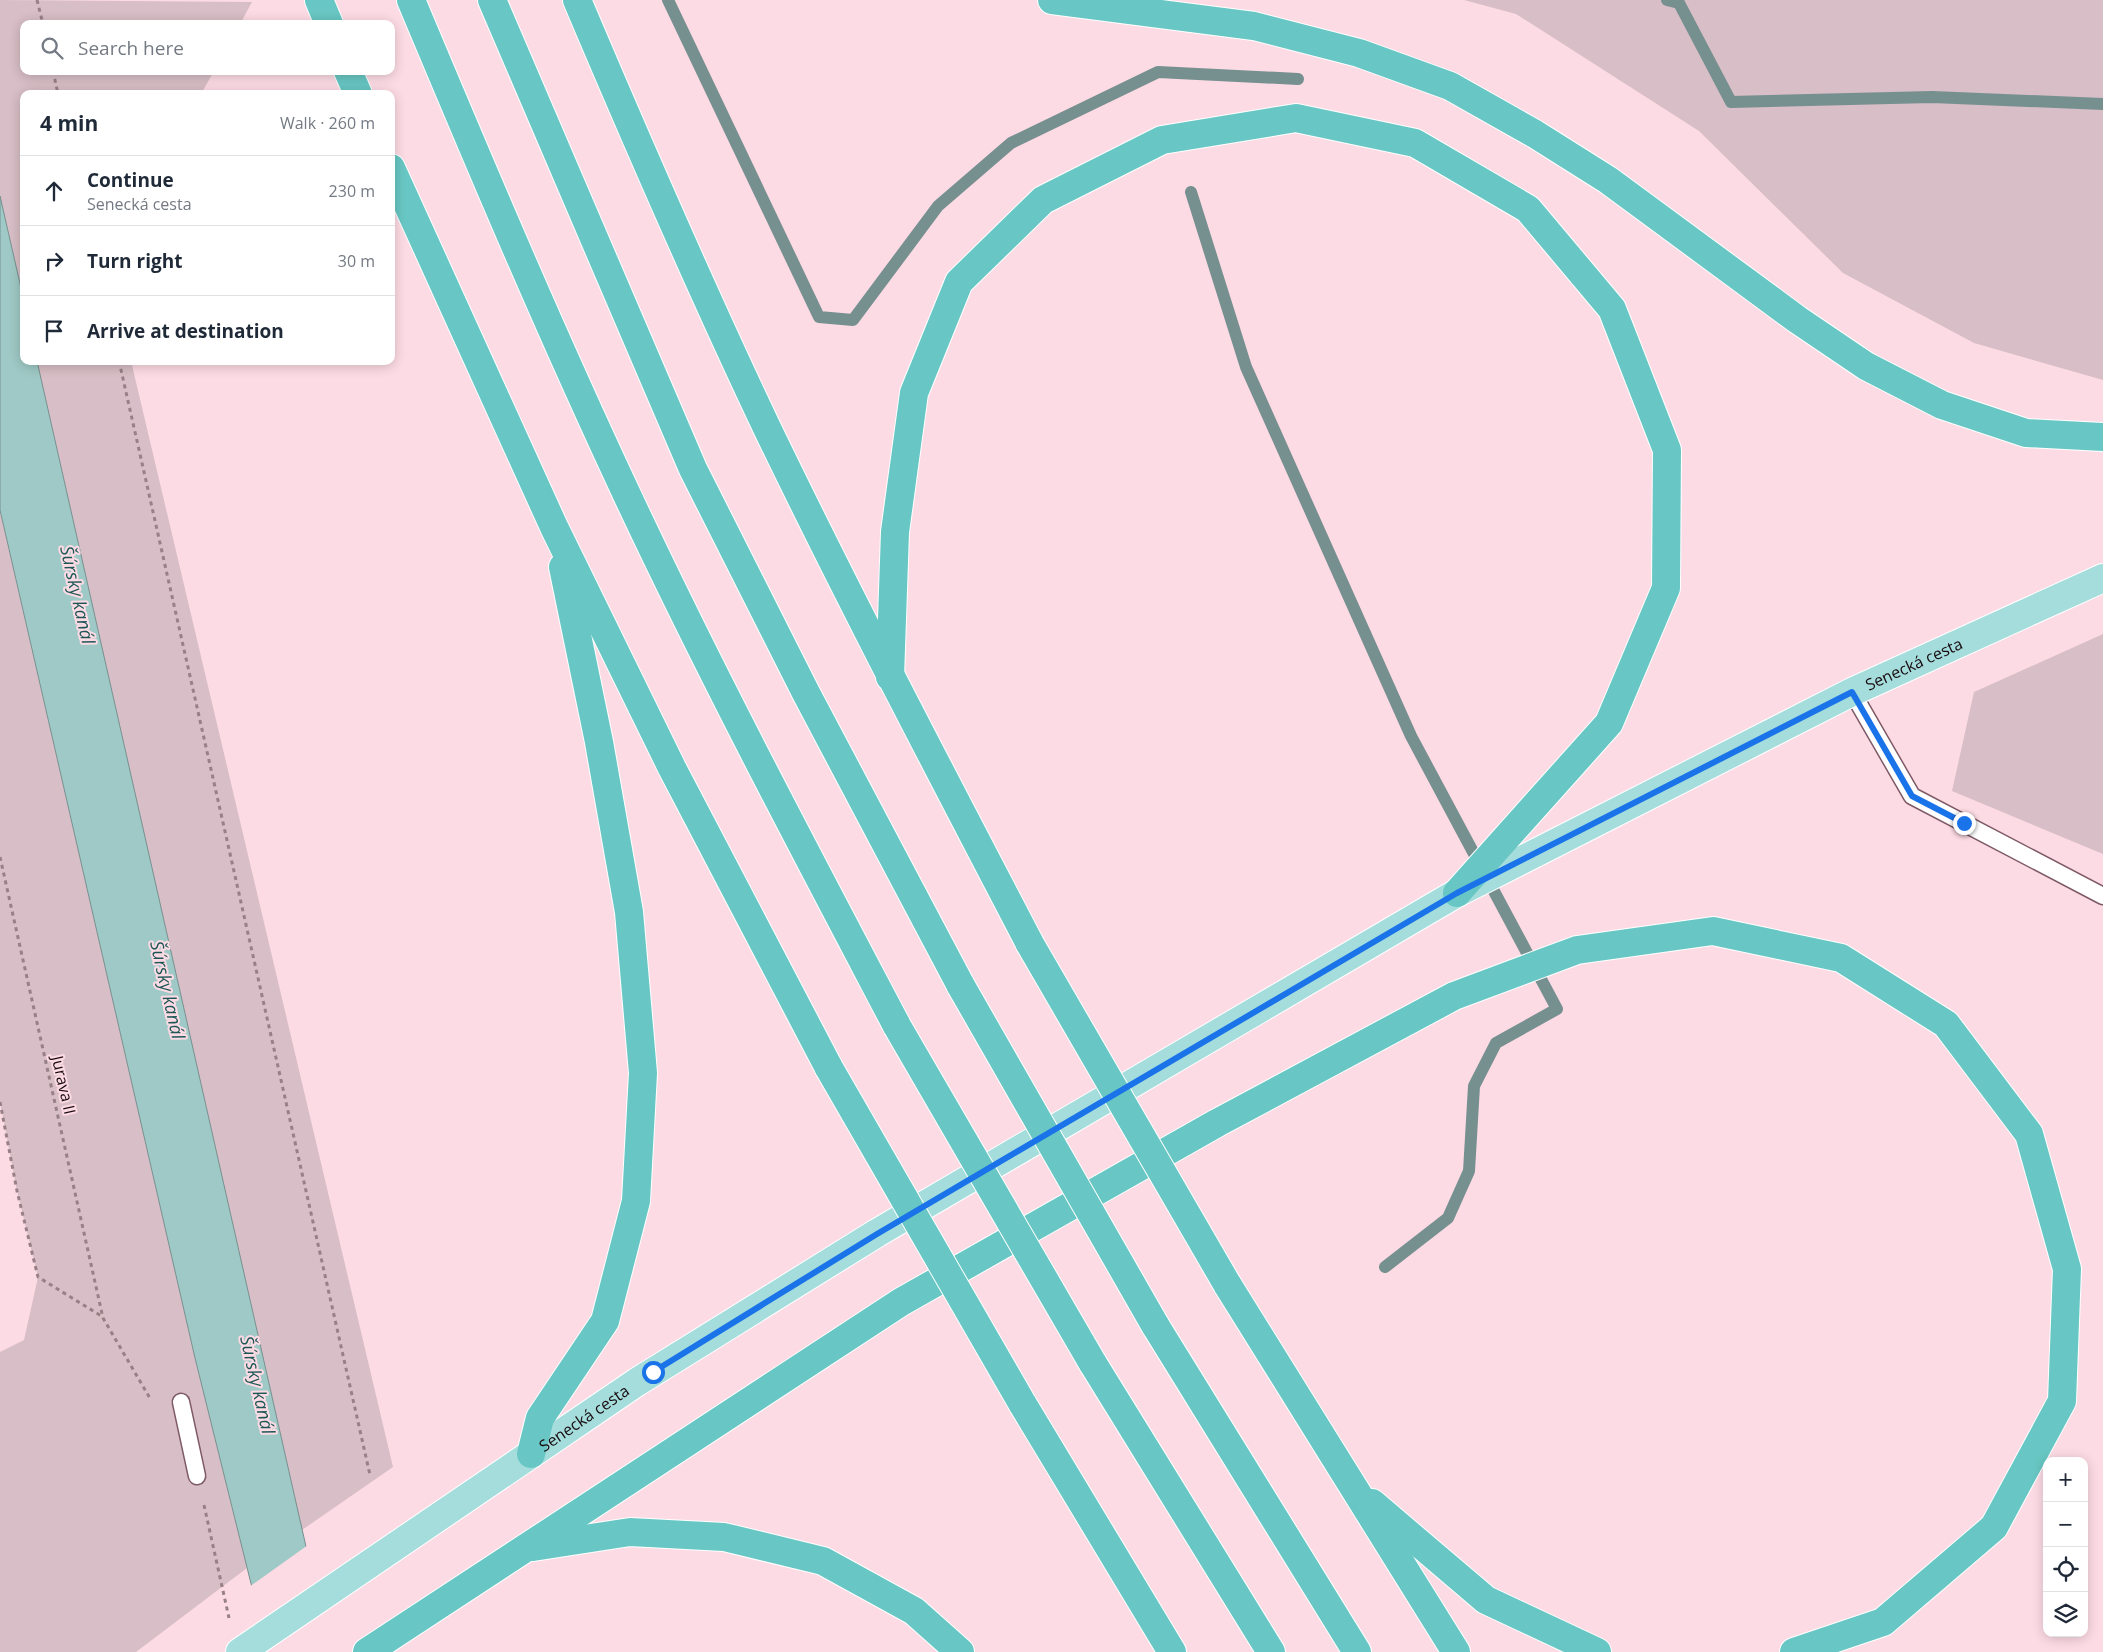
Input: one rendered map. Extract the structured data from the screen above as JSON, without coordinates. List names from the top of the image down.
{
  "streets": {
    "main road": ["Senecká cesta"],
    "path": ["Jurava II"]
  },
  "water": ["Šúrsky kanál"],
  "page": {
    "search": "Search here",
    "heading": ["4 min", "Walk · 260 m"],
    "list": [
      ["Continue", "Senecká cesta", "230 m"],
      ["Turn right", "30 m"],
      "Arrive at destination"
    ],
    "map_buttons": ["+", "−"]
  }
}
